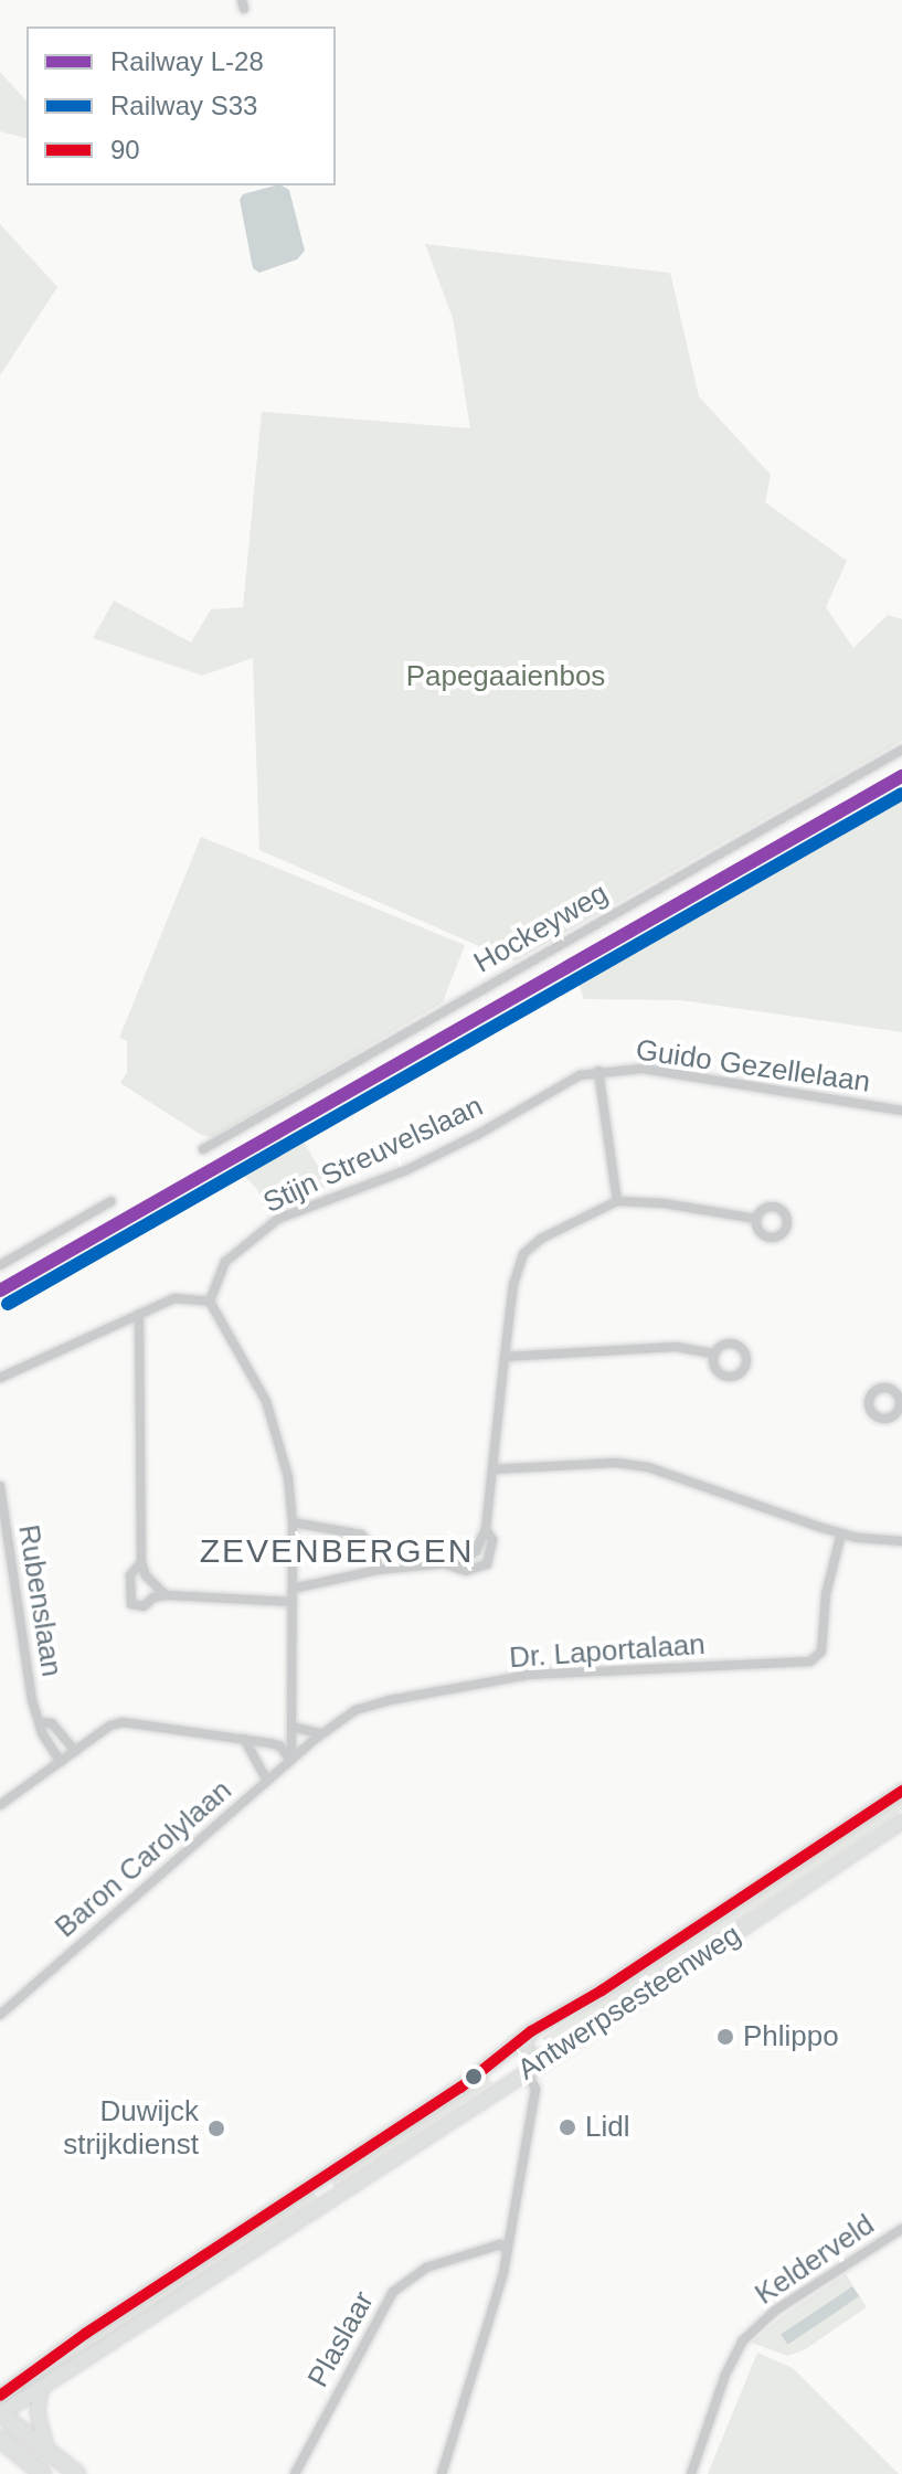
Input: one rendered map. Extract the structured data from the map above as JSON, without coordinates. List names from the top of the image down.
{
  "streets": {
    "main road": ["Antwerpsesteenweg"],
    "street": [
      "Hockeyweg",
      "Guido Gezellelaan",
      "Stijn Streuvelslaan",
      "Rubenslaan",
      "Dr. Laportalaan",
      "Baron Carolylaan",
      "Kelderveld",
      "Plaslaar"
    ]
  },
  "crossings": [
    ["Guido Gezellelaan", "Stijn Streuvelslaan"],
    ["Dr. Laportalaan", "Baron Carolylaan"]
  ],
  "districts": ["ZEVENBERGEN"],
  "parks": ["Papegaaienbos"],
  "places": ["Phlippo", "Lidl", "Duwijck strijkdienst"],
  "lines": ["rail line L-28", "rail line S33", "transit line 90"],
  "legend": ["Railway L-28", "Railway S33", "90"]
}
